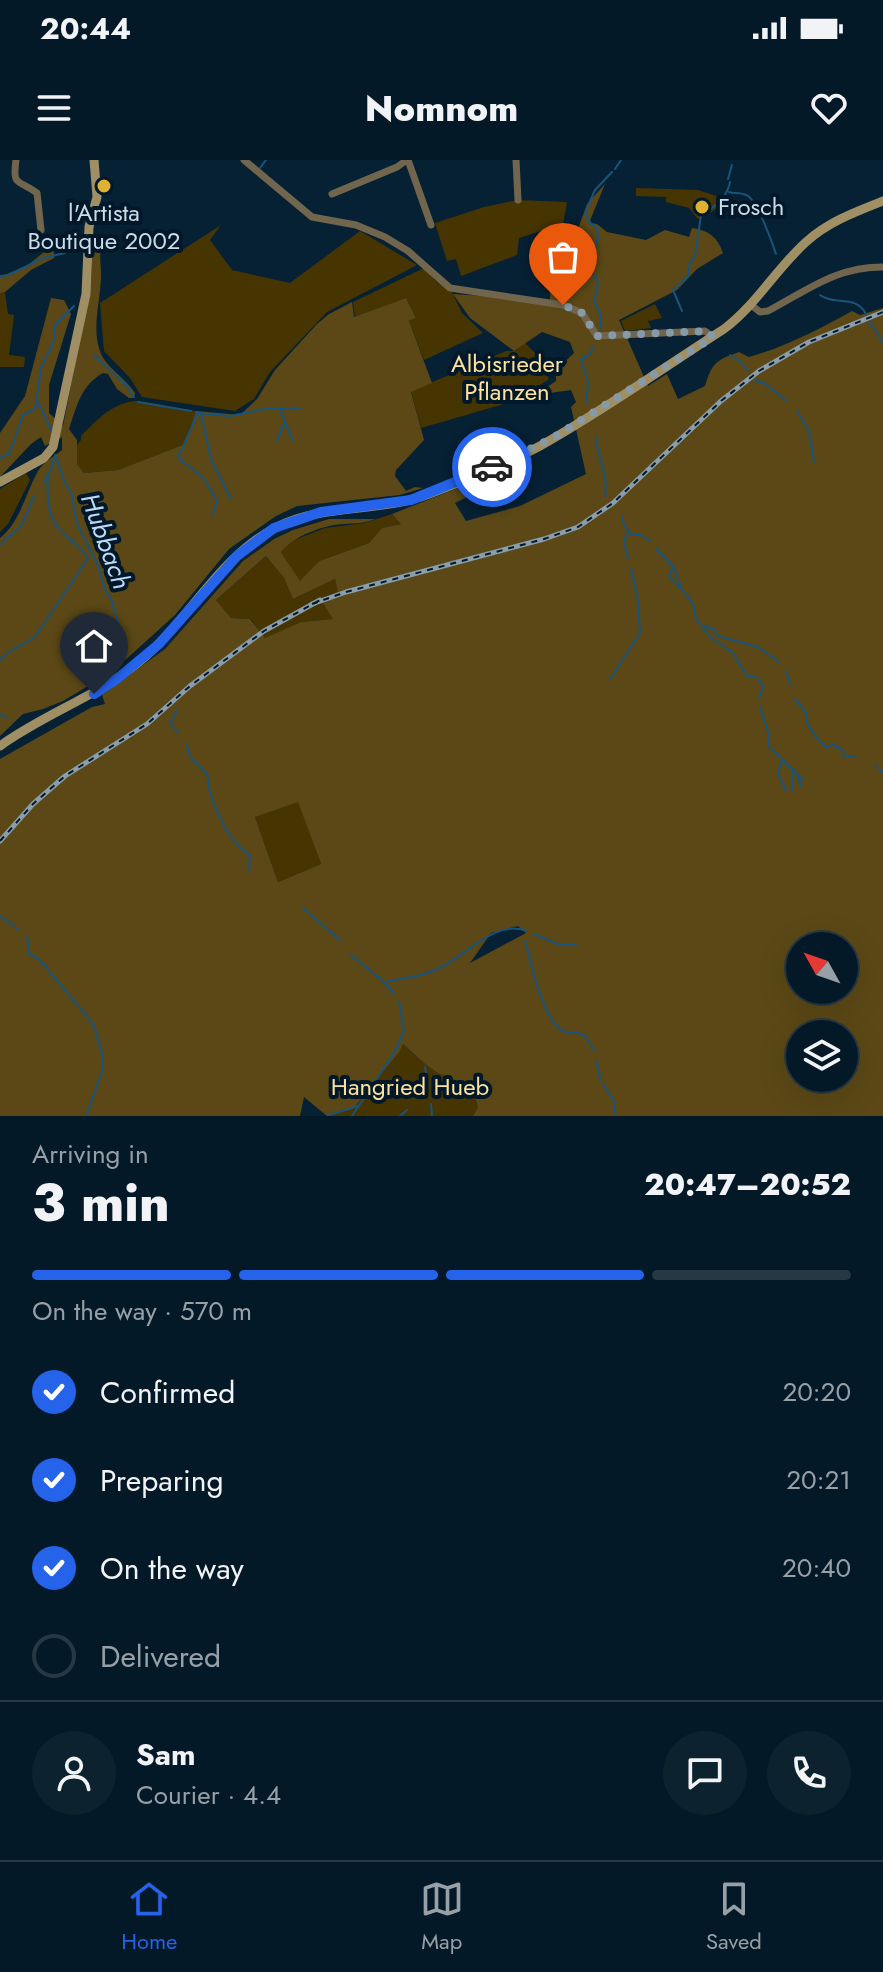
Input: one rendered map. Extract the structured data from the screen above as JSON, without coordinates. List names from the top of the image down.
{
  "water": ["Hubbach"],
  "parks": ["Albisrieder Pflanzen", "Hangried Hueb"],
  "places": ["l'Artista Boutique 2002", "Frosch"],
  "north": "top left",
  "page": {
    "status": "20:44",
    "header": "Nomnom",
    "heading": ["3 min", "Arriving in", "20:47–20:52"],
    "panel": ["Sam", "Courier · 4.4"],
    "bar": "On the way · 570 m",
    "list": [
      ["Confirmed", "20:20"],
      ["Preparing", "20:21"],
      ["On the way", "20:40"],
      "Delivered"
    ],
    "tabs": ["Home", "Map", "Saved"]
  }
}
